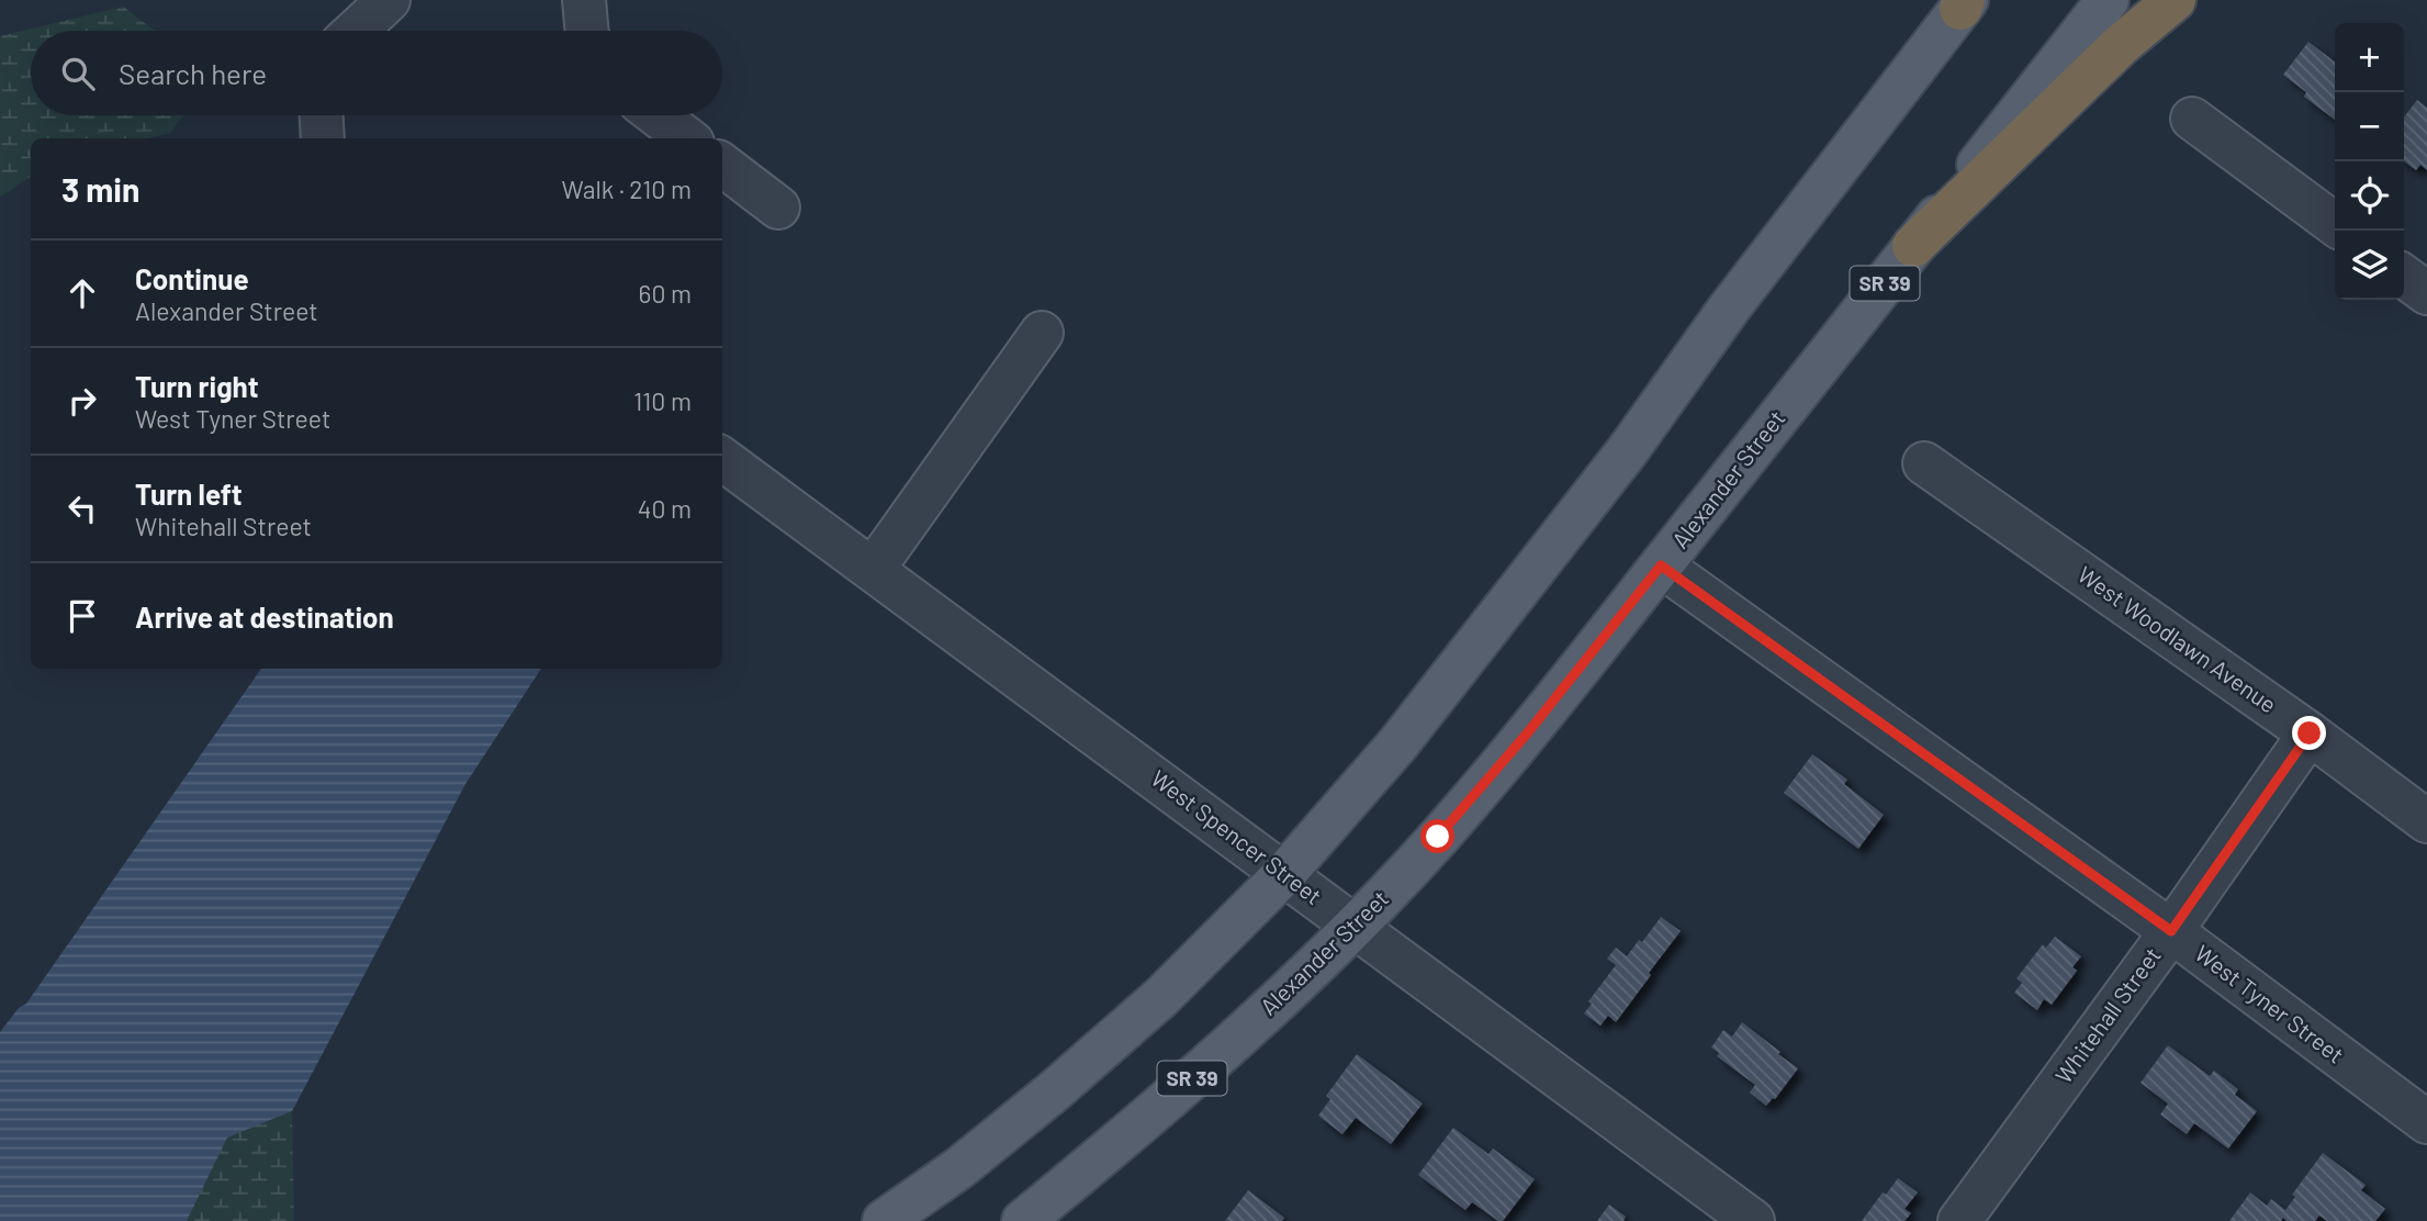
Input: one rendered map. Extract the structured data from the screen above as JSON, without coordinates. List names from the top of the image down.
{
  "streets": {
    "main road": ["SR 39", "Alexander Street"],
    "street": [
      "West Woodlawn Avenue",
      "West Spencer Street",
      "West Tyner Street",
      "Whitehall Street"
    ]
  },
  "crossings": [
    ["Alexander Street", "West Spencer Street"],
    ["Alexander Street", "West Tyner Street"],
    ["West Woodlawn Avenue", "Whitehall Street"],
    ["West Tyner Street", "Whitehall Street"]
  ],
  "page": {
    "map_buttons": ["+", "−"],
    "search": "Search here",
    "heading": ["3 min", "Walk · 210 m"],
    "list": [
      ["Continue", "Alexander Street", "60 m"],
      ["Turn right", "West Tyner Street", "110 m"],
      ["Turn left", "Whitehall Street", "40 m"],
      "Arrive at destination"
    ]
  }
}
